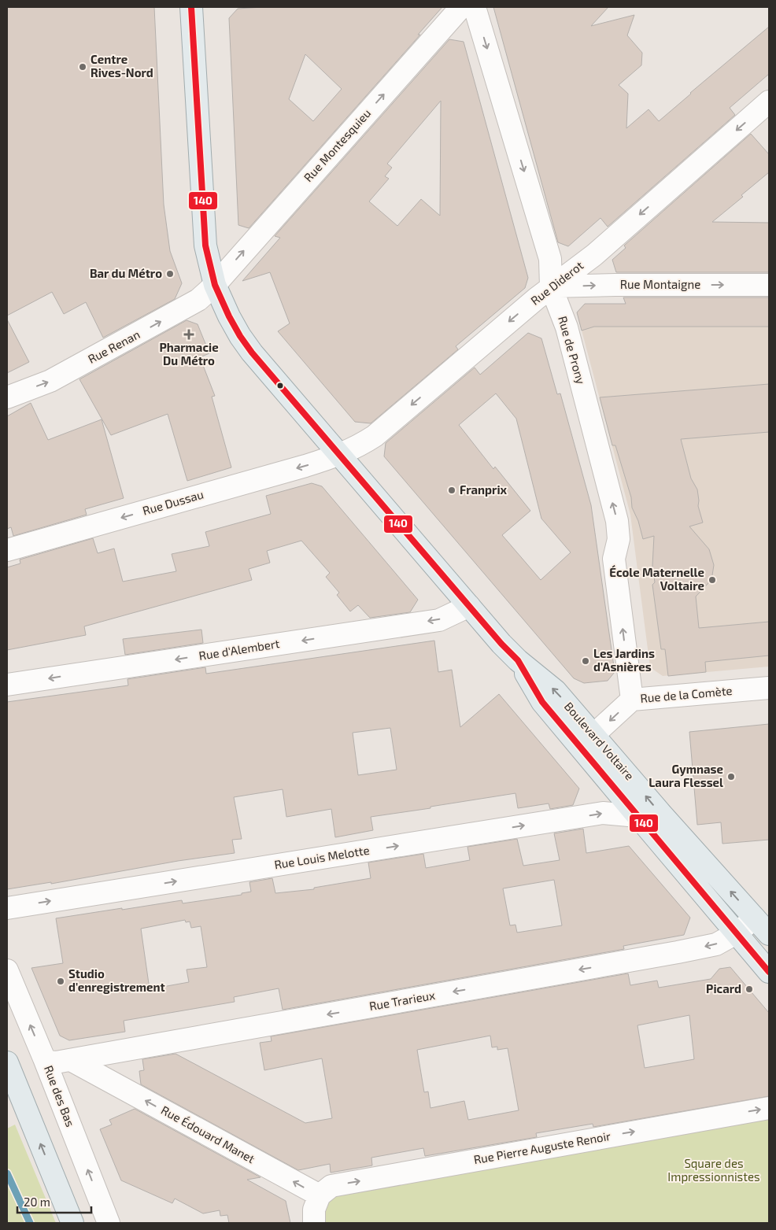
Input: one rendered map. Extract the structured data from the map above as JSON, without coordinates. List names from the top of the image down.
{
  "streets": {
    "main road": ["Boulevard Voltaire"],
    "street": [
      "Rue Montesquieu",
      "Rue Diderot",
      "Rue Montaigne",
      "Rue Renan",
      "Rue de Prony",
      "Rue Dussau",
      "Rue d'Alembert",
      "Rue de la Comète",
      "Rue Louis Melotte",
      "Rue Trarieux",
      "Rue des Bas",
      "Rue Édouard Manet",
      "Rue Pierre Auguste Renoir"
    ]
  },
  "crossings": [
    ["Rue Montesquieu", "Rue Renan"],
    ["Rue Montesquieu", "Boulevard Voltaire"],
    ["Rue Diderot", "Rue Montaigne"],
    ["Rue Diderot", "Rue de Prony"],
    ["Rue Diderot", "Rue Dussau"],
    ["Rue Diderot", "Boulevard Voltaire"],
    ["Rue Montaigne", "Rue de Prony"],
    ["Rue Renan", "Boulevard Voltaire"],
    ["Rue de Prony", "Rue de la Comète"],
    ["Rue Dussau", "Boulevard Voltaire"],
    ["Rue d'Alembert", "Boulevard Voltaire"],
    ["Rue de la Comète", "Boulevard Voltaire"],
    ["Boulevard Voltaire", "Rue Louis Melotte"],
    ["Boulevard Voltaire", "Rue Trarieux"],
    ["Rue Trarieux", "Rue des Bas"],
    ["Rue Trarieux", "Rue Édouard Manet"],
    ["Rue Édouard Manet", "Rue Pierre Auguste Renoir"]
  ],
  "one_way": [
    "Rue Montesquieu",
    "Rue Diderot",
    "Rue Montaigne",
    "Rue Renan",
    "Rue Dussau",
    "Rue d'Alembert",
    "Rue Louis Melotte",
    "Rue Trarieux",
    "Rue des Bas",
    "Rue Édouard Manet",
    "Rue Pierre Auguste Renoir"
  ],
  "parks": ["Square des Impressionnistes"],
  "places": {
    "other": [
      "Centre Rives-Nord",
      "Bar du Métro",
      "Franprix",
      "École Maternelle Voltaire",
      "Les Jardins d'Asnières",
      "Gymnase Laura Flessel",
      "Studio d'enregistrement",
      "Picard"
    ],
    "health": ["Pharmacie Du Métro"]
  },
  "lines": ["transit line 140"],
  "scale_bar": "20 m"
}
